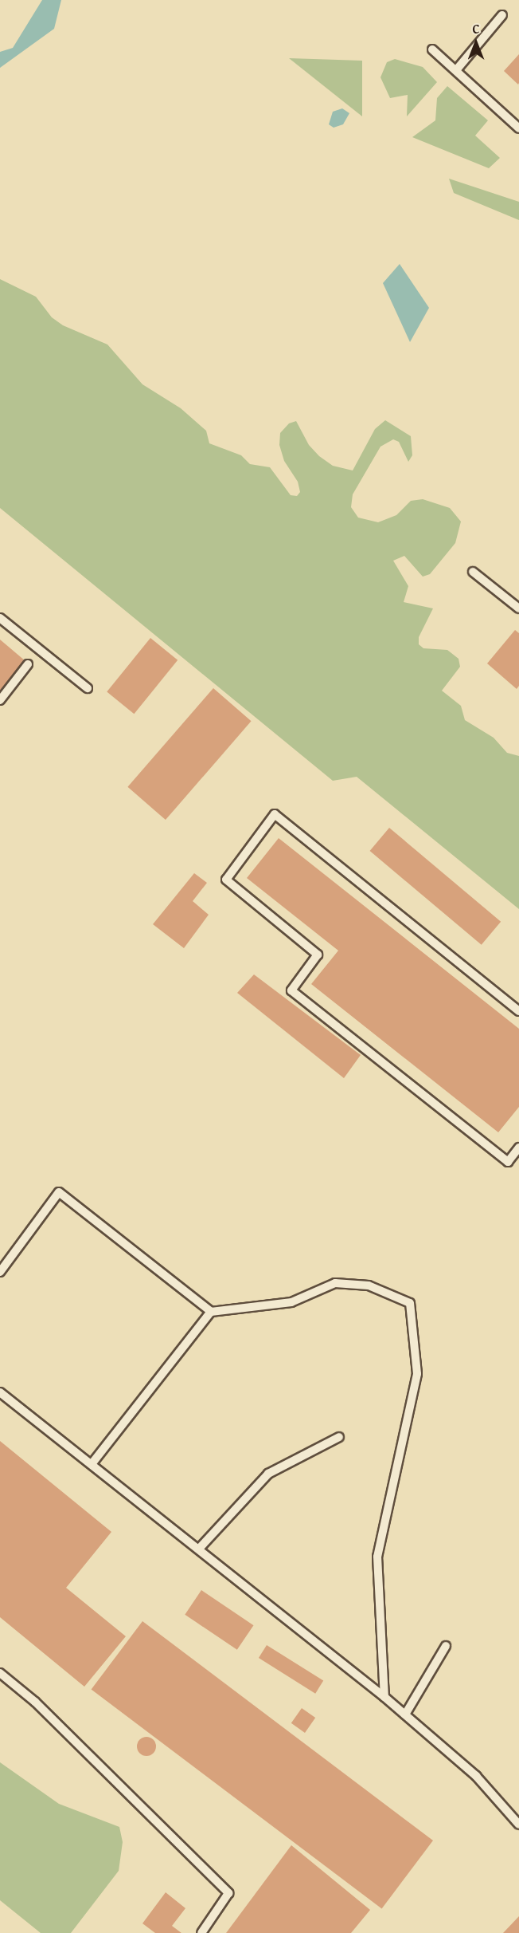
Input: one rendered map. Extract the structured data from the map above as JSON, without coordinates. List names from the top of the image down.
{
  "north": "top"
}
